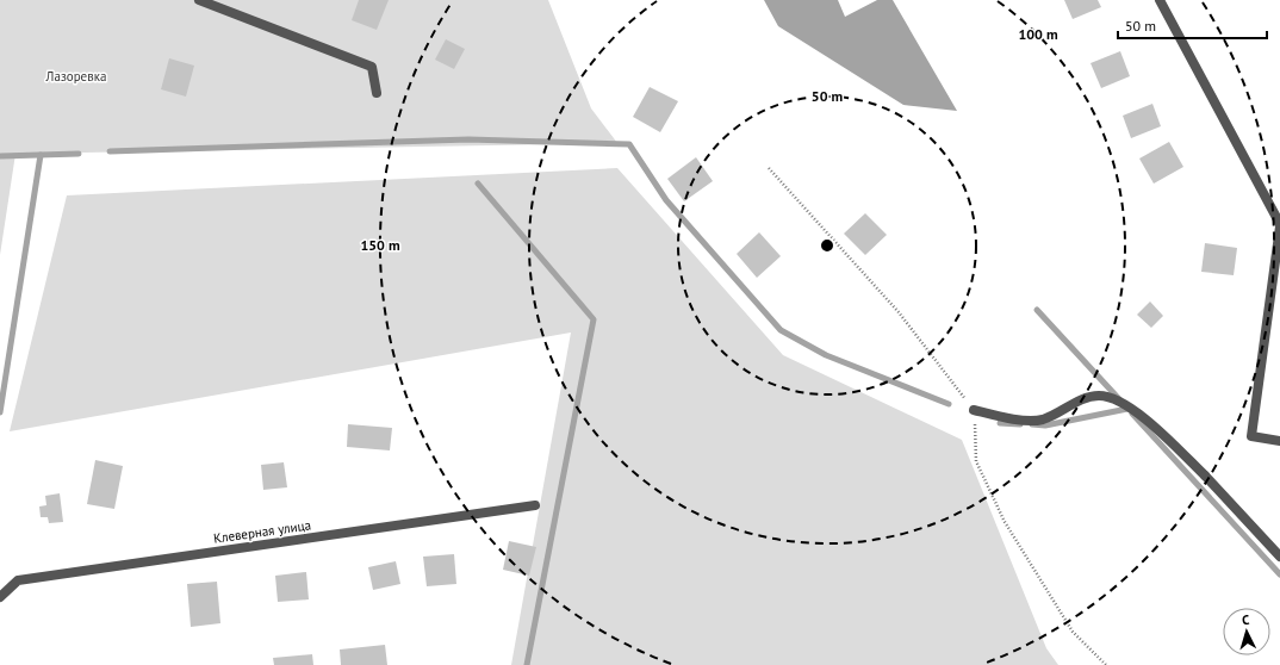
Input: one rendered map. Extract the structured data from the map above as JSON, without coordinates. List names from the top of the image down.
{
  "streets": {
    "street": ["Клеверная улица"]
  },
  "parks": ["Лазоревка"],
  "scale_bar": "50 m",
  "north": "top",
  "rings": ["100 m", "50 m", "150 m"]
}
